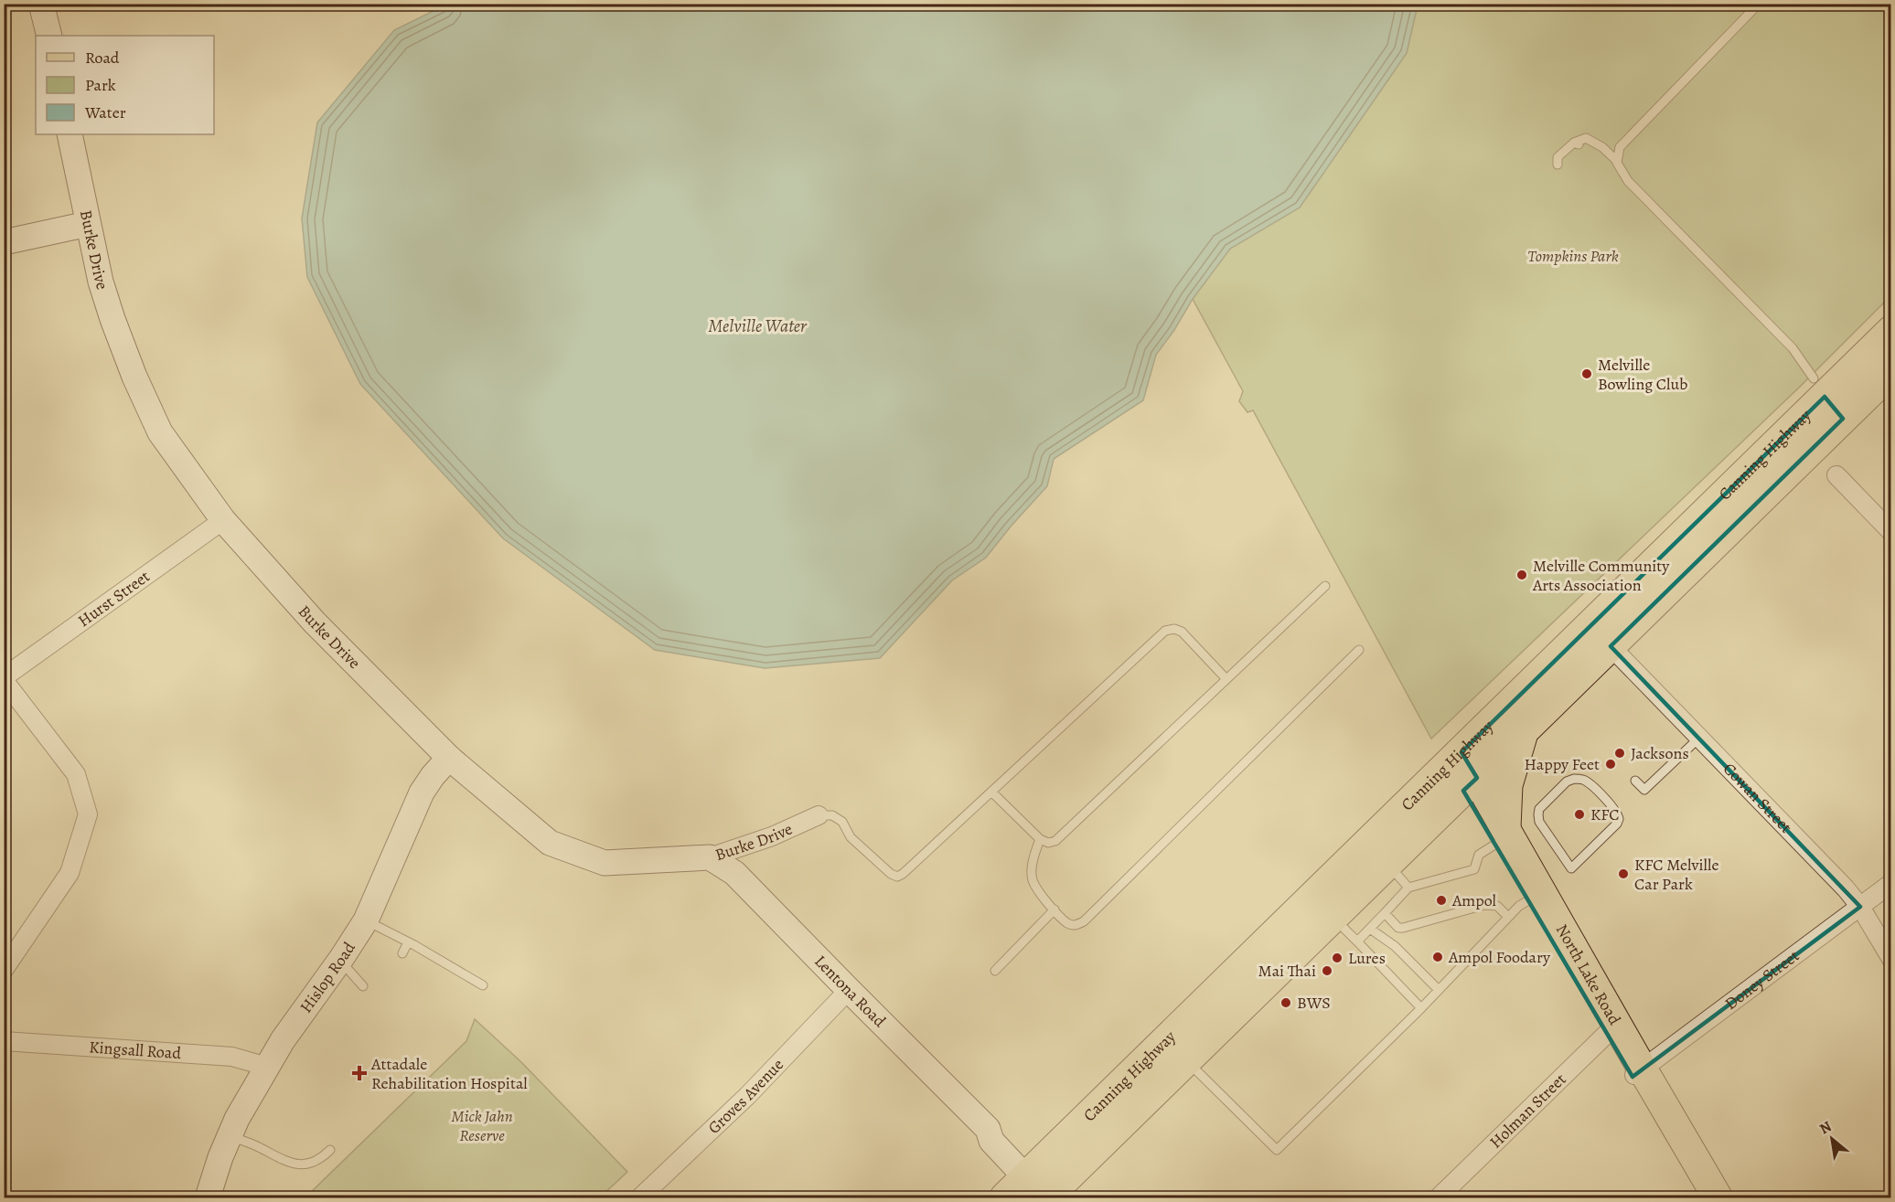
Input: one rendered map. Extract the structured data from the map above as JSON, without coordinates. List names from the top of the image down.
{
  "streets": {
    "highway": ["Canning Highway"],
    "main road": ["North Lake Road"],
    "street": [
      "Burke Drive",
      "Hurst Street",
      "Cowan Street",
      "Hislop Road",
      "Doney Street",
      "Lentona Road",
      "Kingsall Road",
      "Groves Avenue",
      "Holman Street"
    ]
  },
  "crossings": [
    ["Burke Drive", "Hurst Street"],
    ["Burke Drive", "Hislop Road"],
    ["Burke Drive", "Lentona Road"],
    ["Canning Highway", "Cowan Street"],
    ["Canning Highway", "North Lake Road"],
    ["Canning Highway", "Lentona Road"],
    ["Cowan Street", "Doney Street"],
    ["North Lake Road", "Doney Street"],
    ["North Lake Road", "Holman Street"],
    ["Hislop Road", "Kingsall Road"],
    ["Lentona Road", "Groves Avenue"]
  ],
  "water": ["Melville Water"],
  "parks": ["Tompkins Park", "Mick Jahn Reserve"],
  "places": {
    "other": [
      "Melville Bowling Club",
      "Melville Community Arts Association",
      "Jacksons",
      "Happy Feet",
      "KFC",
      "KFC Melville Car Park",
      "Ampol",
      "Ampol Foodary",
      "Lures",
      "Mai Thai",
      "BWS"
    ],
    "health": ["Attadale Rehabilitation Hospital"]
  },
  "legend": ["Road", "Park", "Water"],
  "north": "top left"
}
